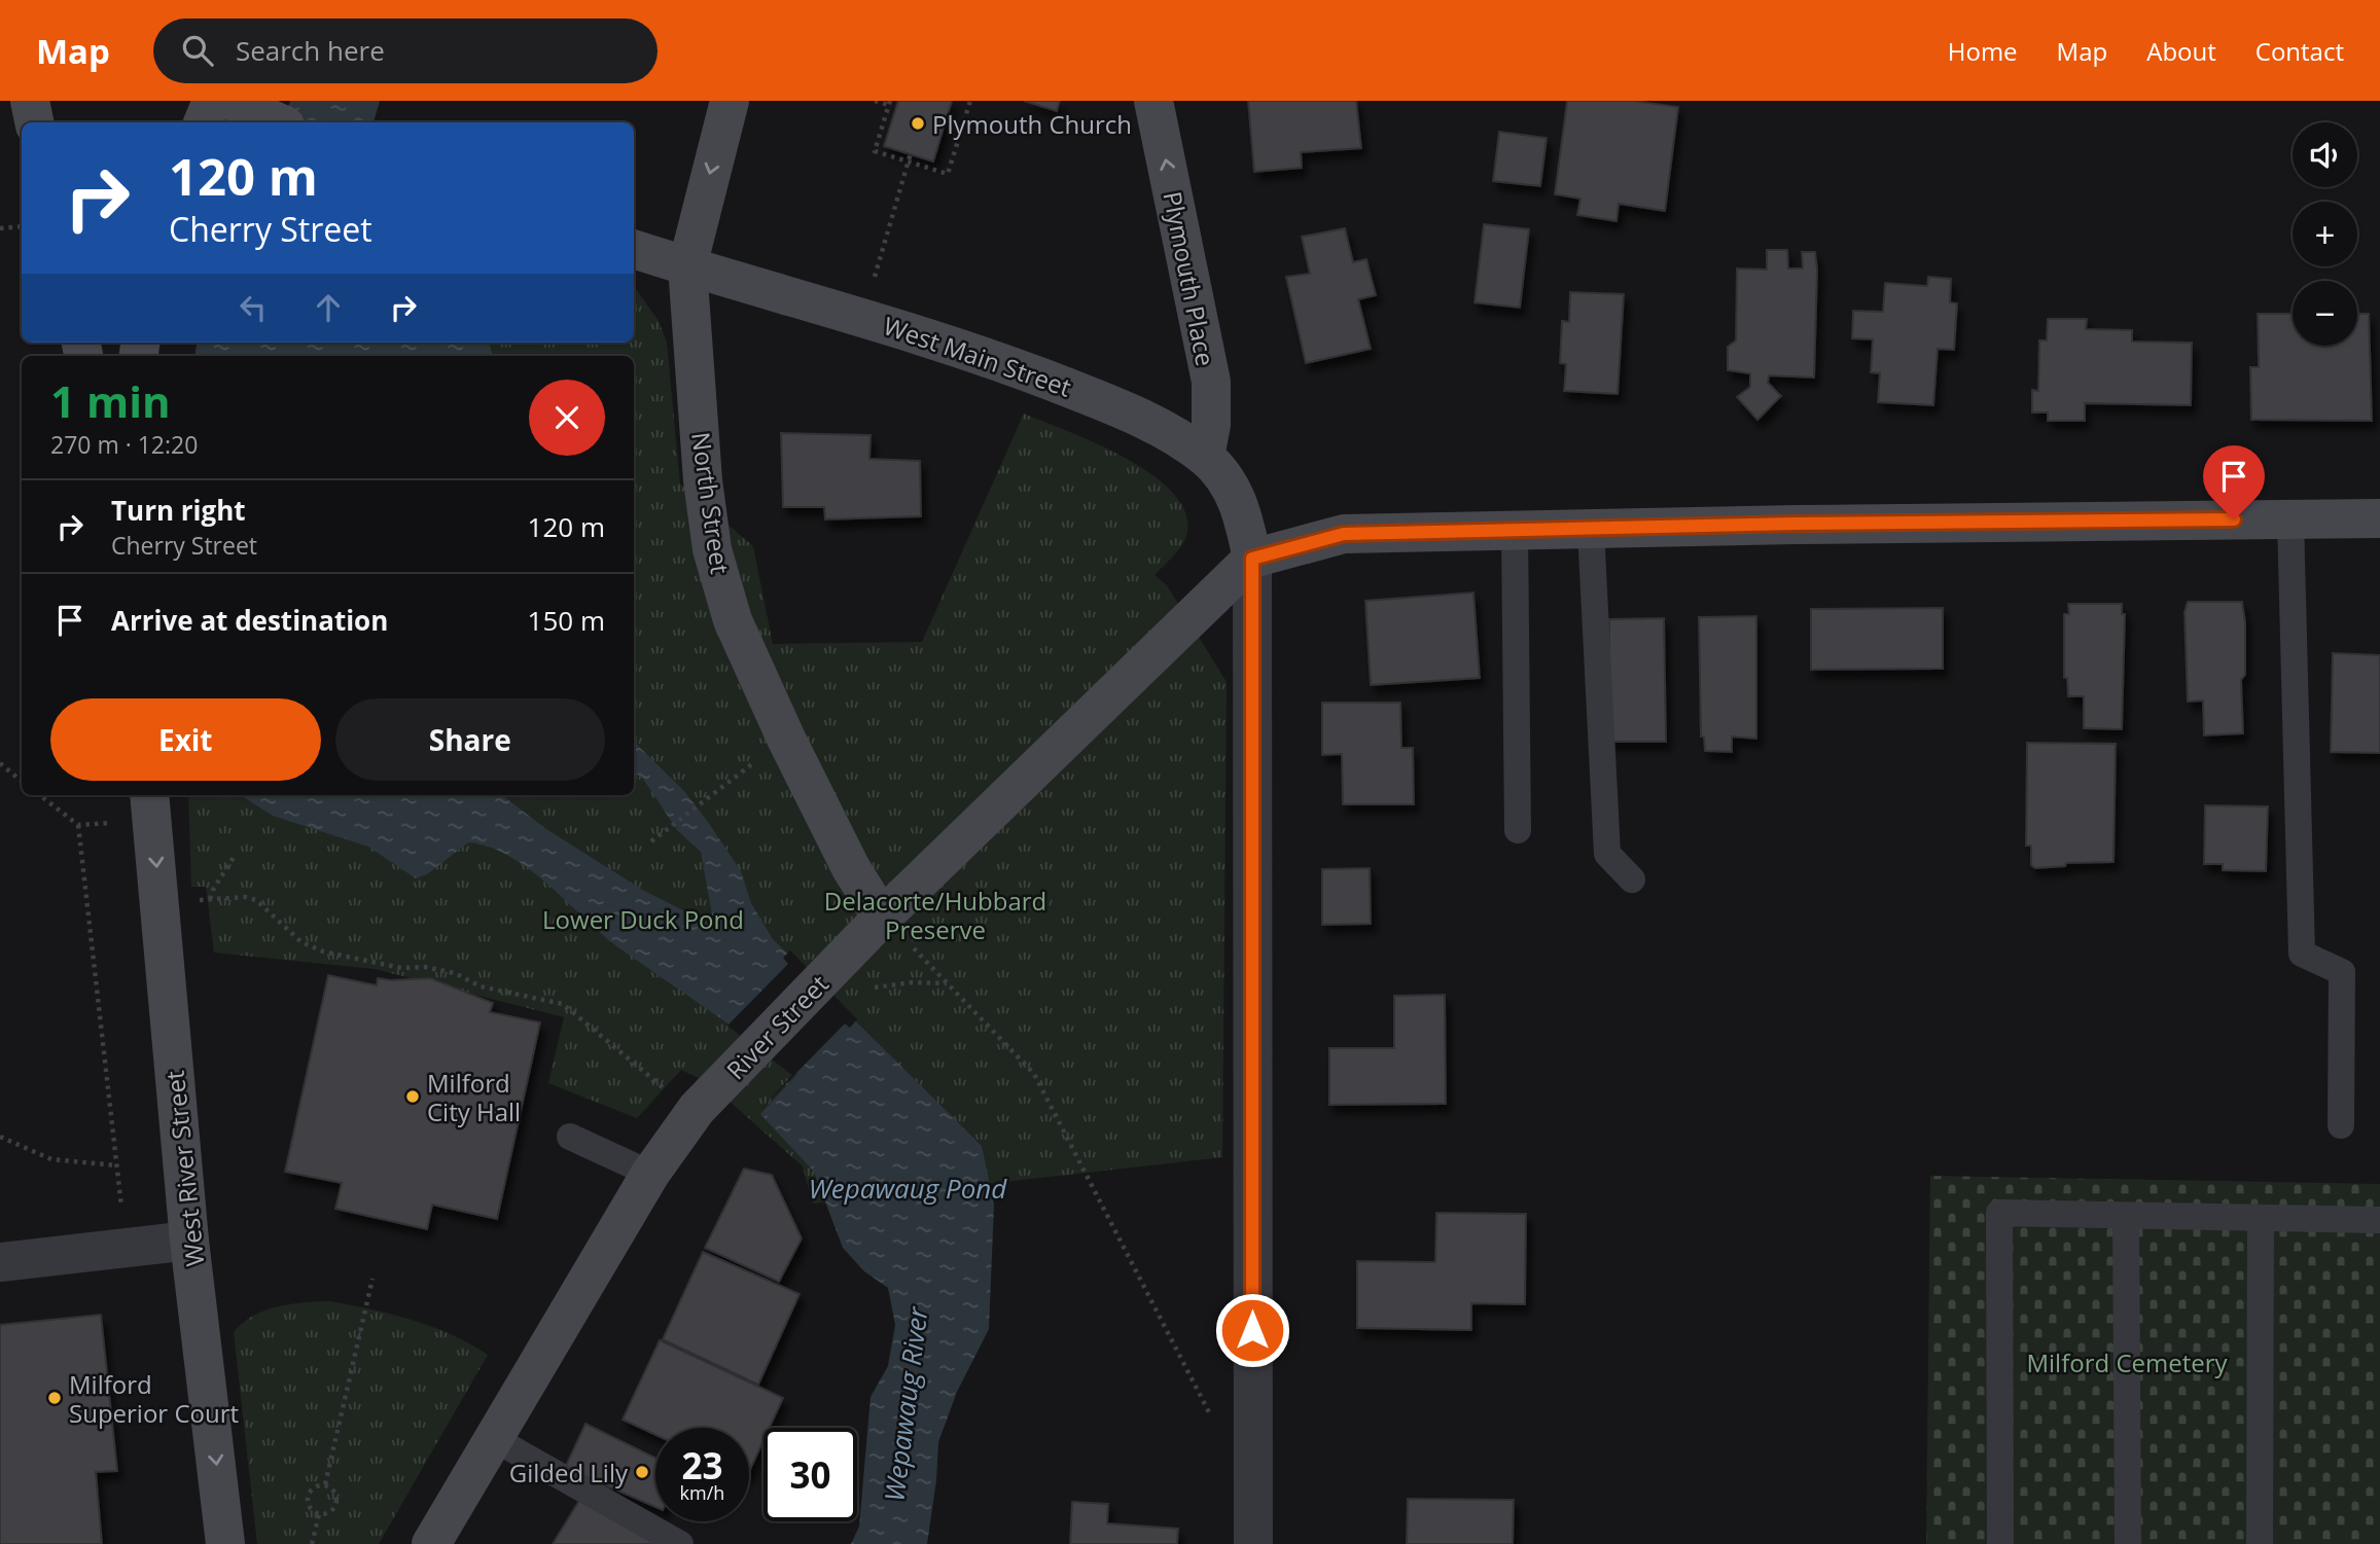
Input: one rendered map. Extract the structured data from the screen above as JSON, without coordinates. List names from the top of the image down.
{
  "streets": {
    "main road": [
      "Plymouth Place",
      "West Main Street",
      "North Street",
      "River Street",
      "West River Street"
    ]
  },
  "crossings": [
    ["Plymouth Place", "West Main Street"],
    ["West Main Street", "North Street"],
    ["West Main Street", "River Street"],
    ["North Street", "River Street"]
  ],
  "one_way": ["Plymouth Place", "West River Street"],
  "water": ["Wepawaug Pond", "Wepawaug River"],
  "parks": ["Delacorte/Hubbard Preserve", "Lower Duck Pond", "Milford Cemetery"],
  "places": [
    "Plymouth Church",
    "Milford City Hall",
    "Milford Superior Court",
    "Gilded Lily"
  ],
  "page": {
    "header": "Map",
    "search": "Search here",
    "nav": [
      "Home",
      "Map",
      "About",
      "Contact"
    ],
    "map_buttons": ["+", "−"],
    "turn": ["120 m", "Cherry Street"],
    "heading": ["1 min", "270 m · 12:20"],
    "list": [
      {
        "name": "Turn right",
        "note": "Cherry Street",
        "value": "120 m"
      },
      {
        "name": "Arrive at destination",
        "value": "150 m"
      }
    ],
    "buttons": ["Exit", "Share"],
    "speed": "23 km/h",
    "limit": "30"
  }
}
